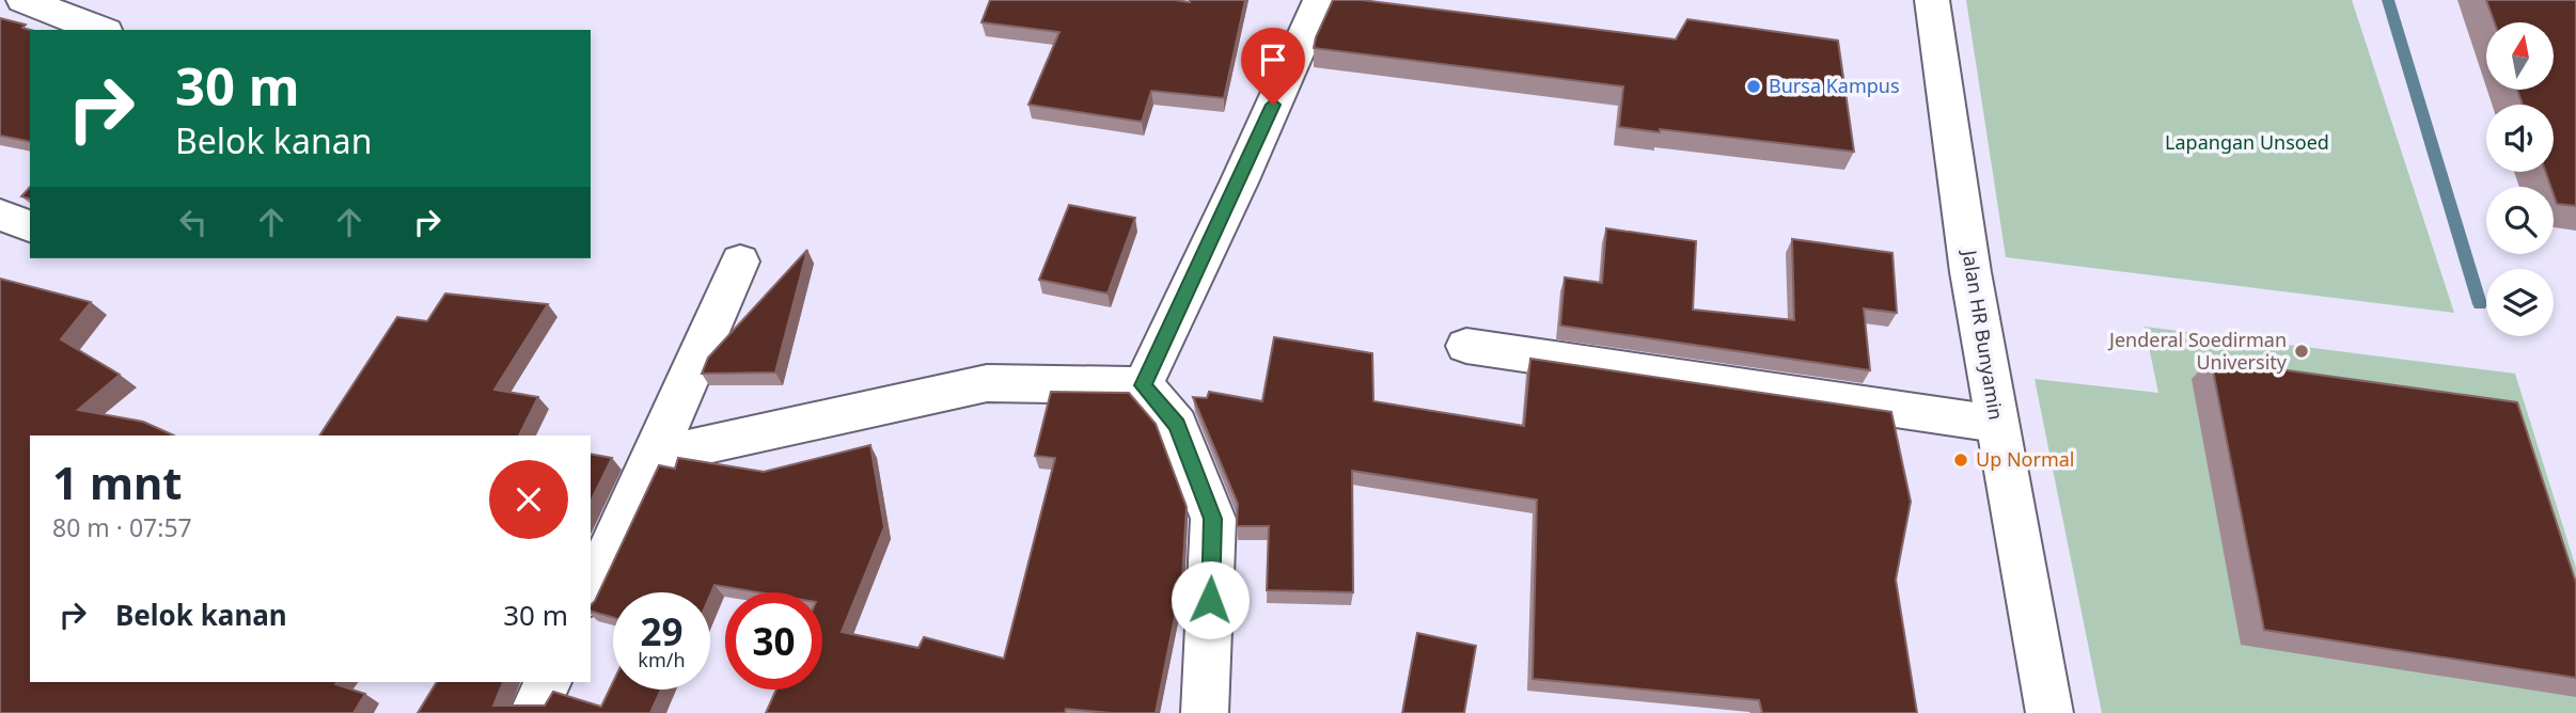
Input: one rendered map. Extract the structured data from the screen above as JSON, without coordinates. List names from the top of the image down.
{
  "streets": {
    "street": ["Jalan HR Bunyamin"]
  },
  "parks": ["Lapangan Unsoed"],
  "places": ["Bursa Kampus", "Jenderal Soedirman University", "Up Normal"],
  "north": "top",
  "page": {
    "turn": ["30 m", "Belok kanan"],
    "heading": ["1 mnt", "80 m · 07:57"],
    "list": [
      {
        "name": "Belok kanan",
        "value": "30 m"
      }
    ],
    "speed": "29 km/h",
    "limit": "30"
  }
}
